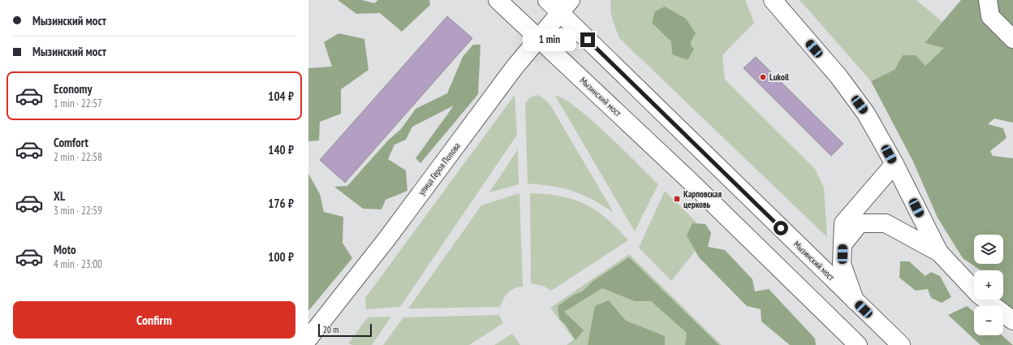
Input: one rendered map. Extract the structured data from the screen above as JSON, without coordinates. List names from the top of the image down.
{
  "streets": {
    "street": ["Мызинский мост", "улица Героя Попова"]
  },
  "crossings": [
    ["Мызинский мост", "улица Героя Попова"]
  ],
  "places": {
    "other": ["Lukoil"],
    "transit": ["Карповская церковь"]
  },
  "scale_bar": "20 m",
  "page": {
    "banner": ["Мызинский мост", "Мызинский мост"],
    "bubble": "1 min",
    "list": [
      {
        "name": "Economy",
        "note": "1 min · 22:57",
        "value": "104 ₽"
      },
      {
        "name": "Comfort",
        "note": "2 min · 22:58",
        "value": "140 ₽"
      },
      {
        "name": "XL",
        "note": "3 min · 22:59",
        "value": "176 ₽"
      },
      {
        "name": "Moto",
        "note": "4 min · 23:00",
        "value": "100 ₽"
      }
    ],
    "map_buttons": ["+", "−"],
    "buttons": "Confirm",
    "scale": "20 m"
  }
}
